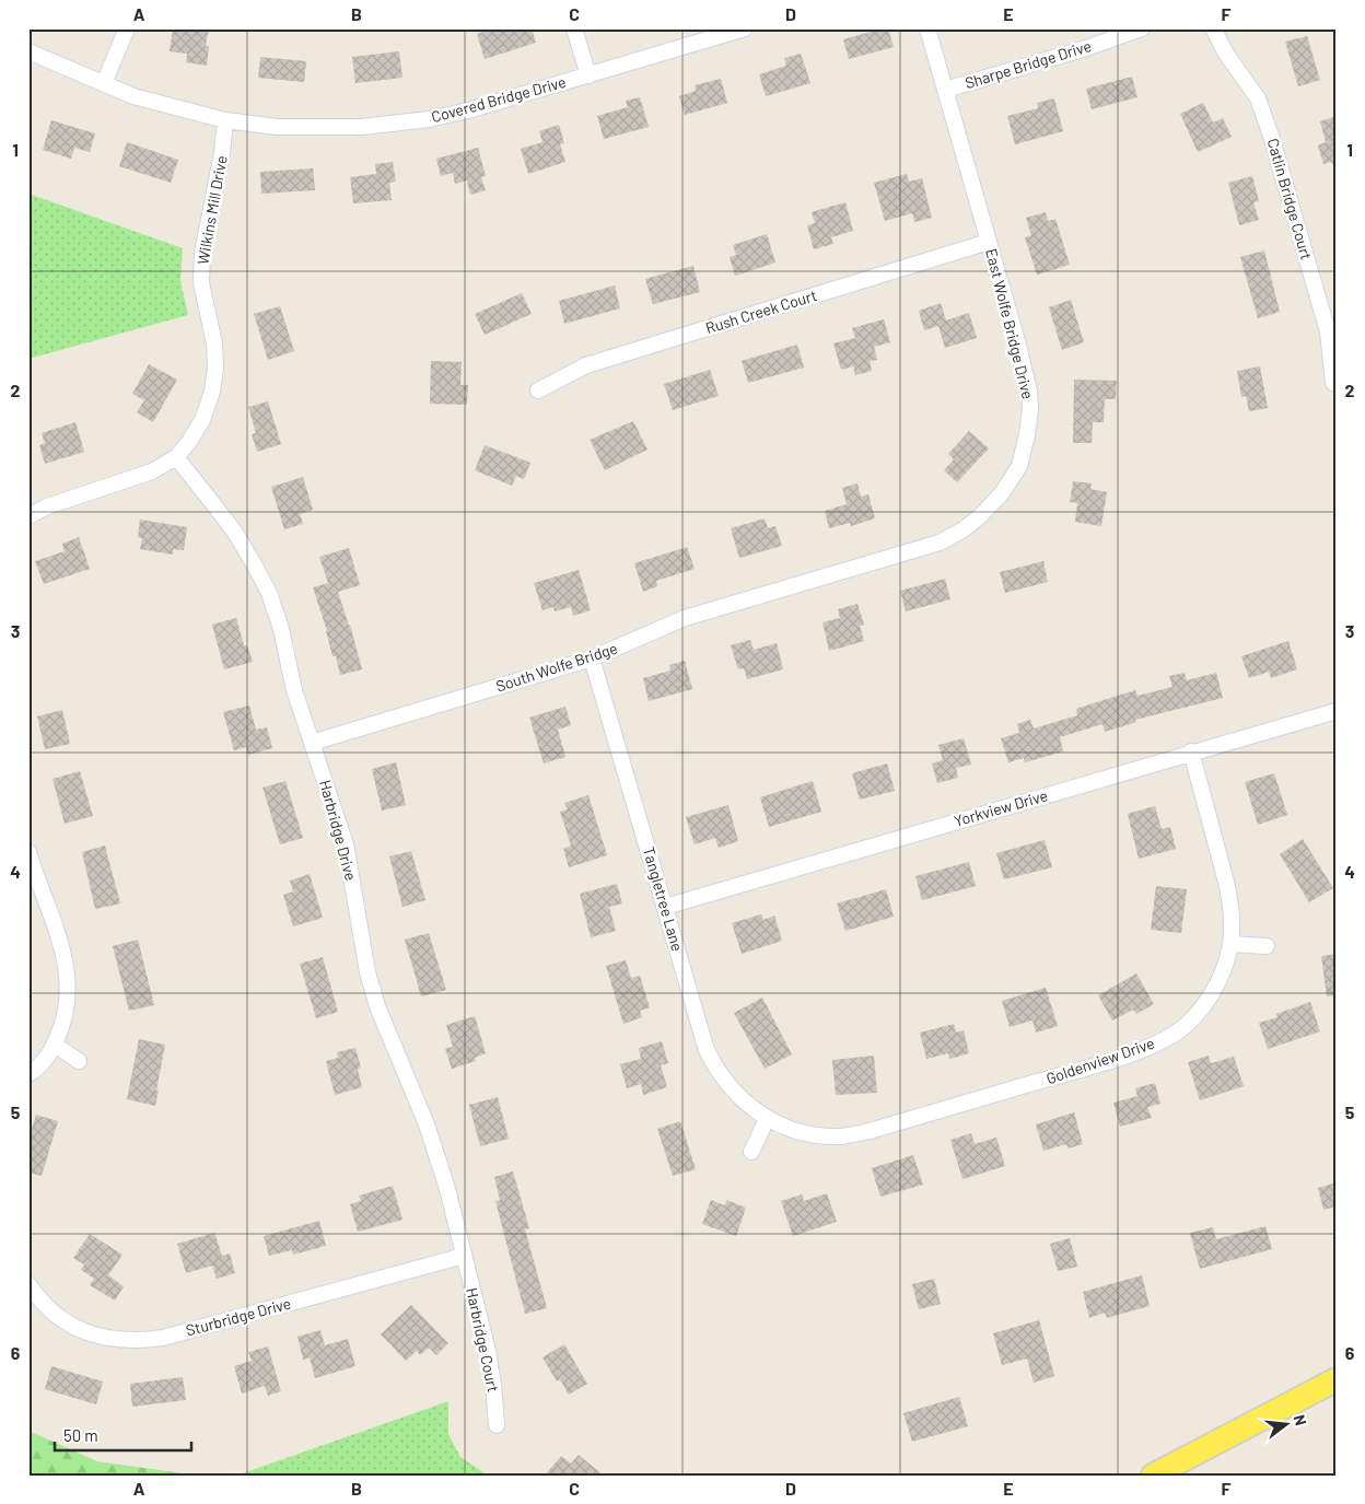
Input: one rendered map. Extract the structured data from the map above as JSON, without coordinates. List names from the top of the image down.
{
  "streets": {
    "street": [
      "Sharpe Bridge Drive",
      "Covered Bridge Drive",
      "Catlin Bridge Court",
      "Wilkins Mill Drive",
      "Rush Creek Court",
      "East Wolfe Bridge Drive",
      "South Wolfe Bridge",
      "Yorkview Drive",
      "Harbridge Drive",
      "Tangletree Lane",
      "Goldenview Drive",
      "Sturbridge Drive",
      "Harbridge Court"
    ]
  },
  "crossings": [
    ["Sharpe Bridge Drive", "East Wolfe Bridge Drive"],
    ["Covered Bridge Drive", "Wilkins Mill Drive"],
    ["Wilkins Mill Drive", "Harbridge Drive"],
    ["Rush Creek Court", "East Wolfe Bridge Drive"],
    ["East Wolfe Bridge Drive", "South Wolfe Bridge"],
    ["South Wolfe Bridge", "Harbridge Drive"],
    ["South Wolfe Bridge", "Tangletree Lane"],
    ["Yorkview Drive", "Tangletree Lane"],
    ["Yorkview Drive", "Goldenview Drive"],
    ["Harbridge Drive", "Sturbridge Drive"],
    ["Harbridge Drive", "Harbridge Court"],
    ["Tangletree Lane", "Goldenview Drive"],
    ["Sturbridge Drive", "Harbridge Court"]
  ],
  "scale_bar": "50 m",
  "north": "right",
  "grid": {
    "columns": [
      "A",
      "B",
      "C",
      "D",
      "E",
      "F"
    ],
    "rows": [
      "1",
      "2",
      "3",
      "4",
      "5",
      "6"
    ]
  }
}
